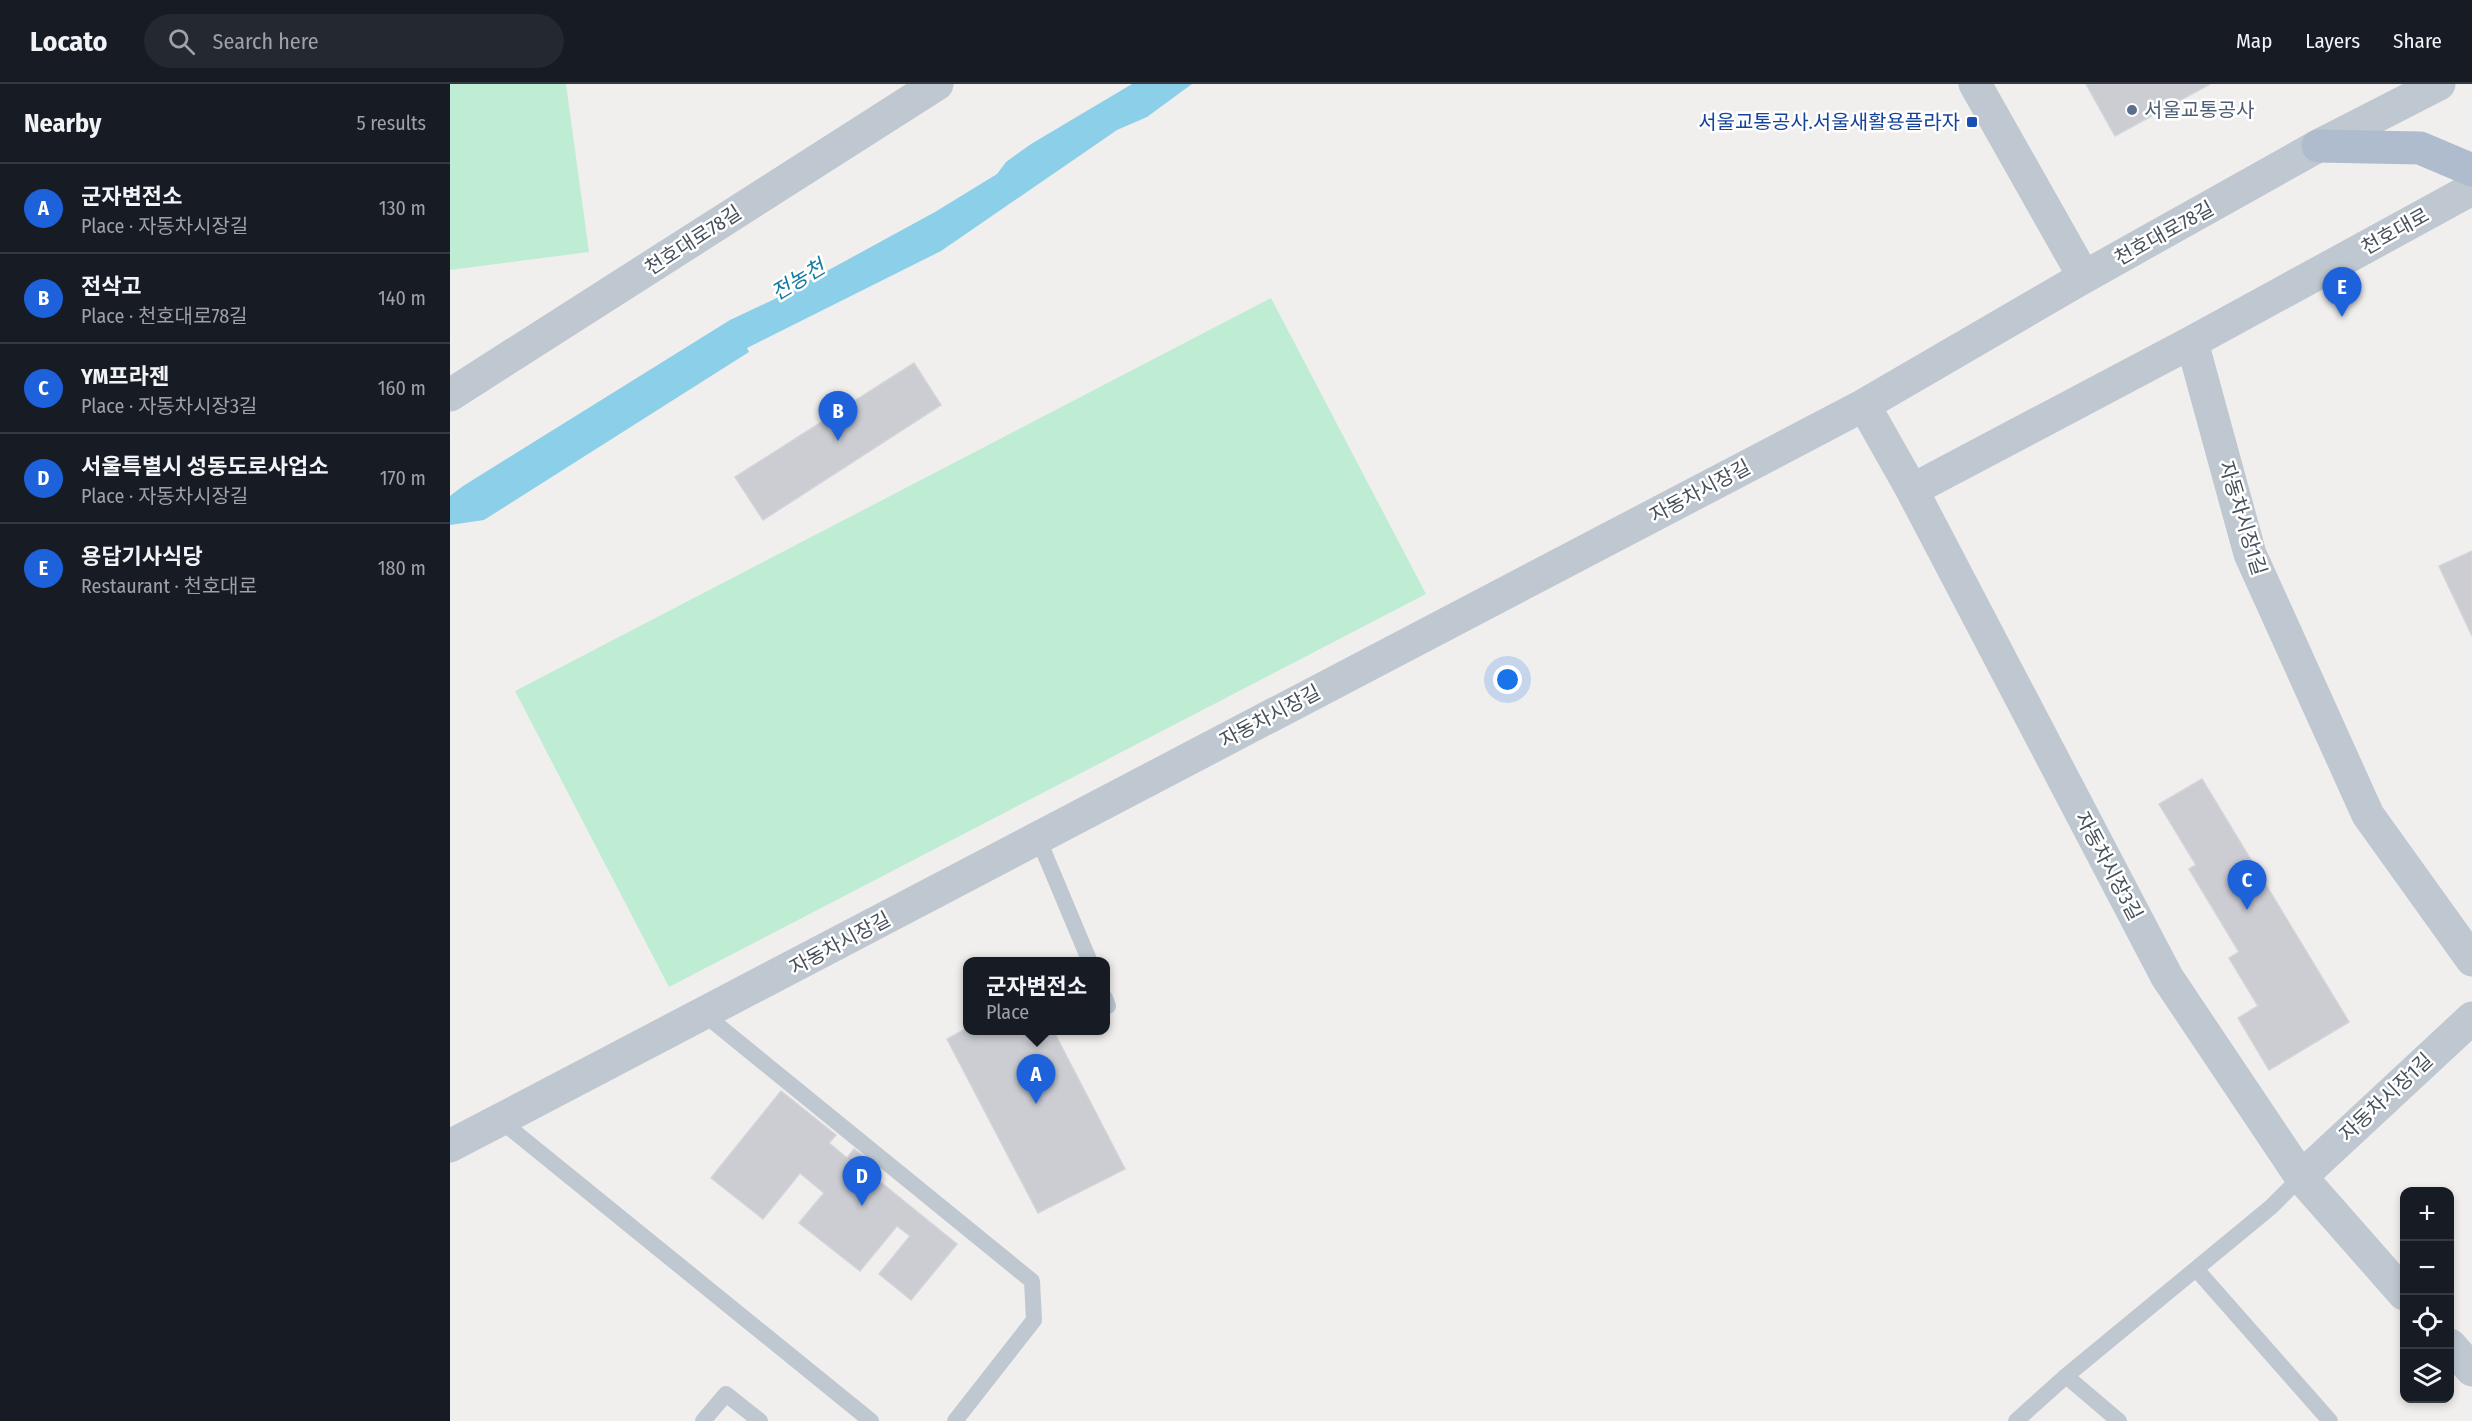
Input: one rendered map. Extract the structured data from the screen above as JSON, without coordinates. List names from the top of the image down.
{
  "streets": {
    "street": [
      "천호대로",
      "천호대로78길",
      "자동차시장길",
      "자동차시장1길",
      "자동차시장3길"
    ]
  },
  "crossings": [
    ["천호대로", "자동차시장1길"],
    ["천호대로78길", "자동차시장길"],
    ["자동차시장길", "자동차시장3길"],
    ["자동차시장1길", "자동차시장3길"]
  ],
  "water": ["전농천"],
  "places": {
    "other": ["서울교통공사"],
    "transit": ["서울교통공사.서울새활용플라자"]
  },
  "page": {
    "header": "Locato",
    "search": "Search here",
    "nav": ["Map", "Layers", "Share"],
    "heading": ["Nearby", "5 results"],
    "list": [
      {
        "mark": "A",
        "name": "군자변전소",
        "note": "Place · 자동차시장길",
        "value": "130 m"
      },
      {
        "mark": "B",
        "name": "전삭고",
        "note": "Place · 천호대로78길",
        "value": "140 m"
      },
      {
        "mark": "C",
        "name": "YM프라젠",
        "note": "Place · 자동차시장3길",
        "value": "160 m"
      },
      {
        "mark": "D",
        "name": "서울특별시 성동도로사업소",
        "note": "Place · 자동차시장길",
        "value": "170 m"
      },
      {
        "mark": "E",
        "name": "용답기사식당",
        "note": "Restaurant · 천호대로",
        "value": "180 m"
      }
    ],
    "pins": [
      "E",
      "B",
      "C",
      "A",
      "D"
    ],
    "popup": ["군자변전소", "Place"],
    "map_buttons": ["+", "−"]
  }
}
